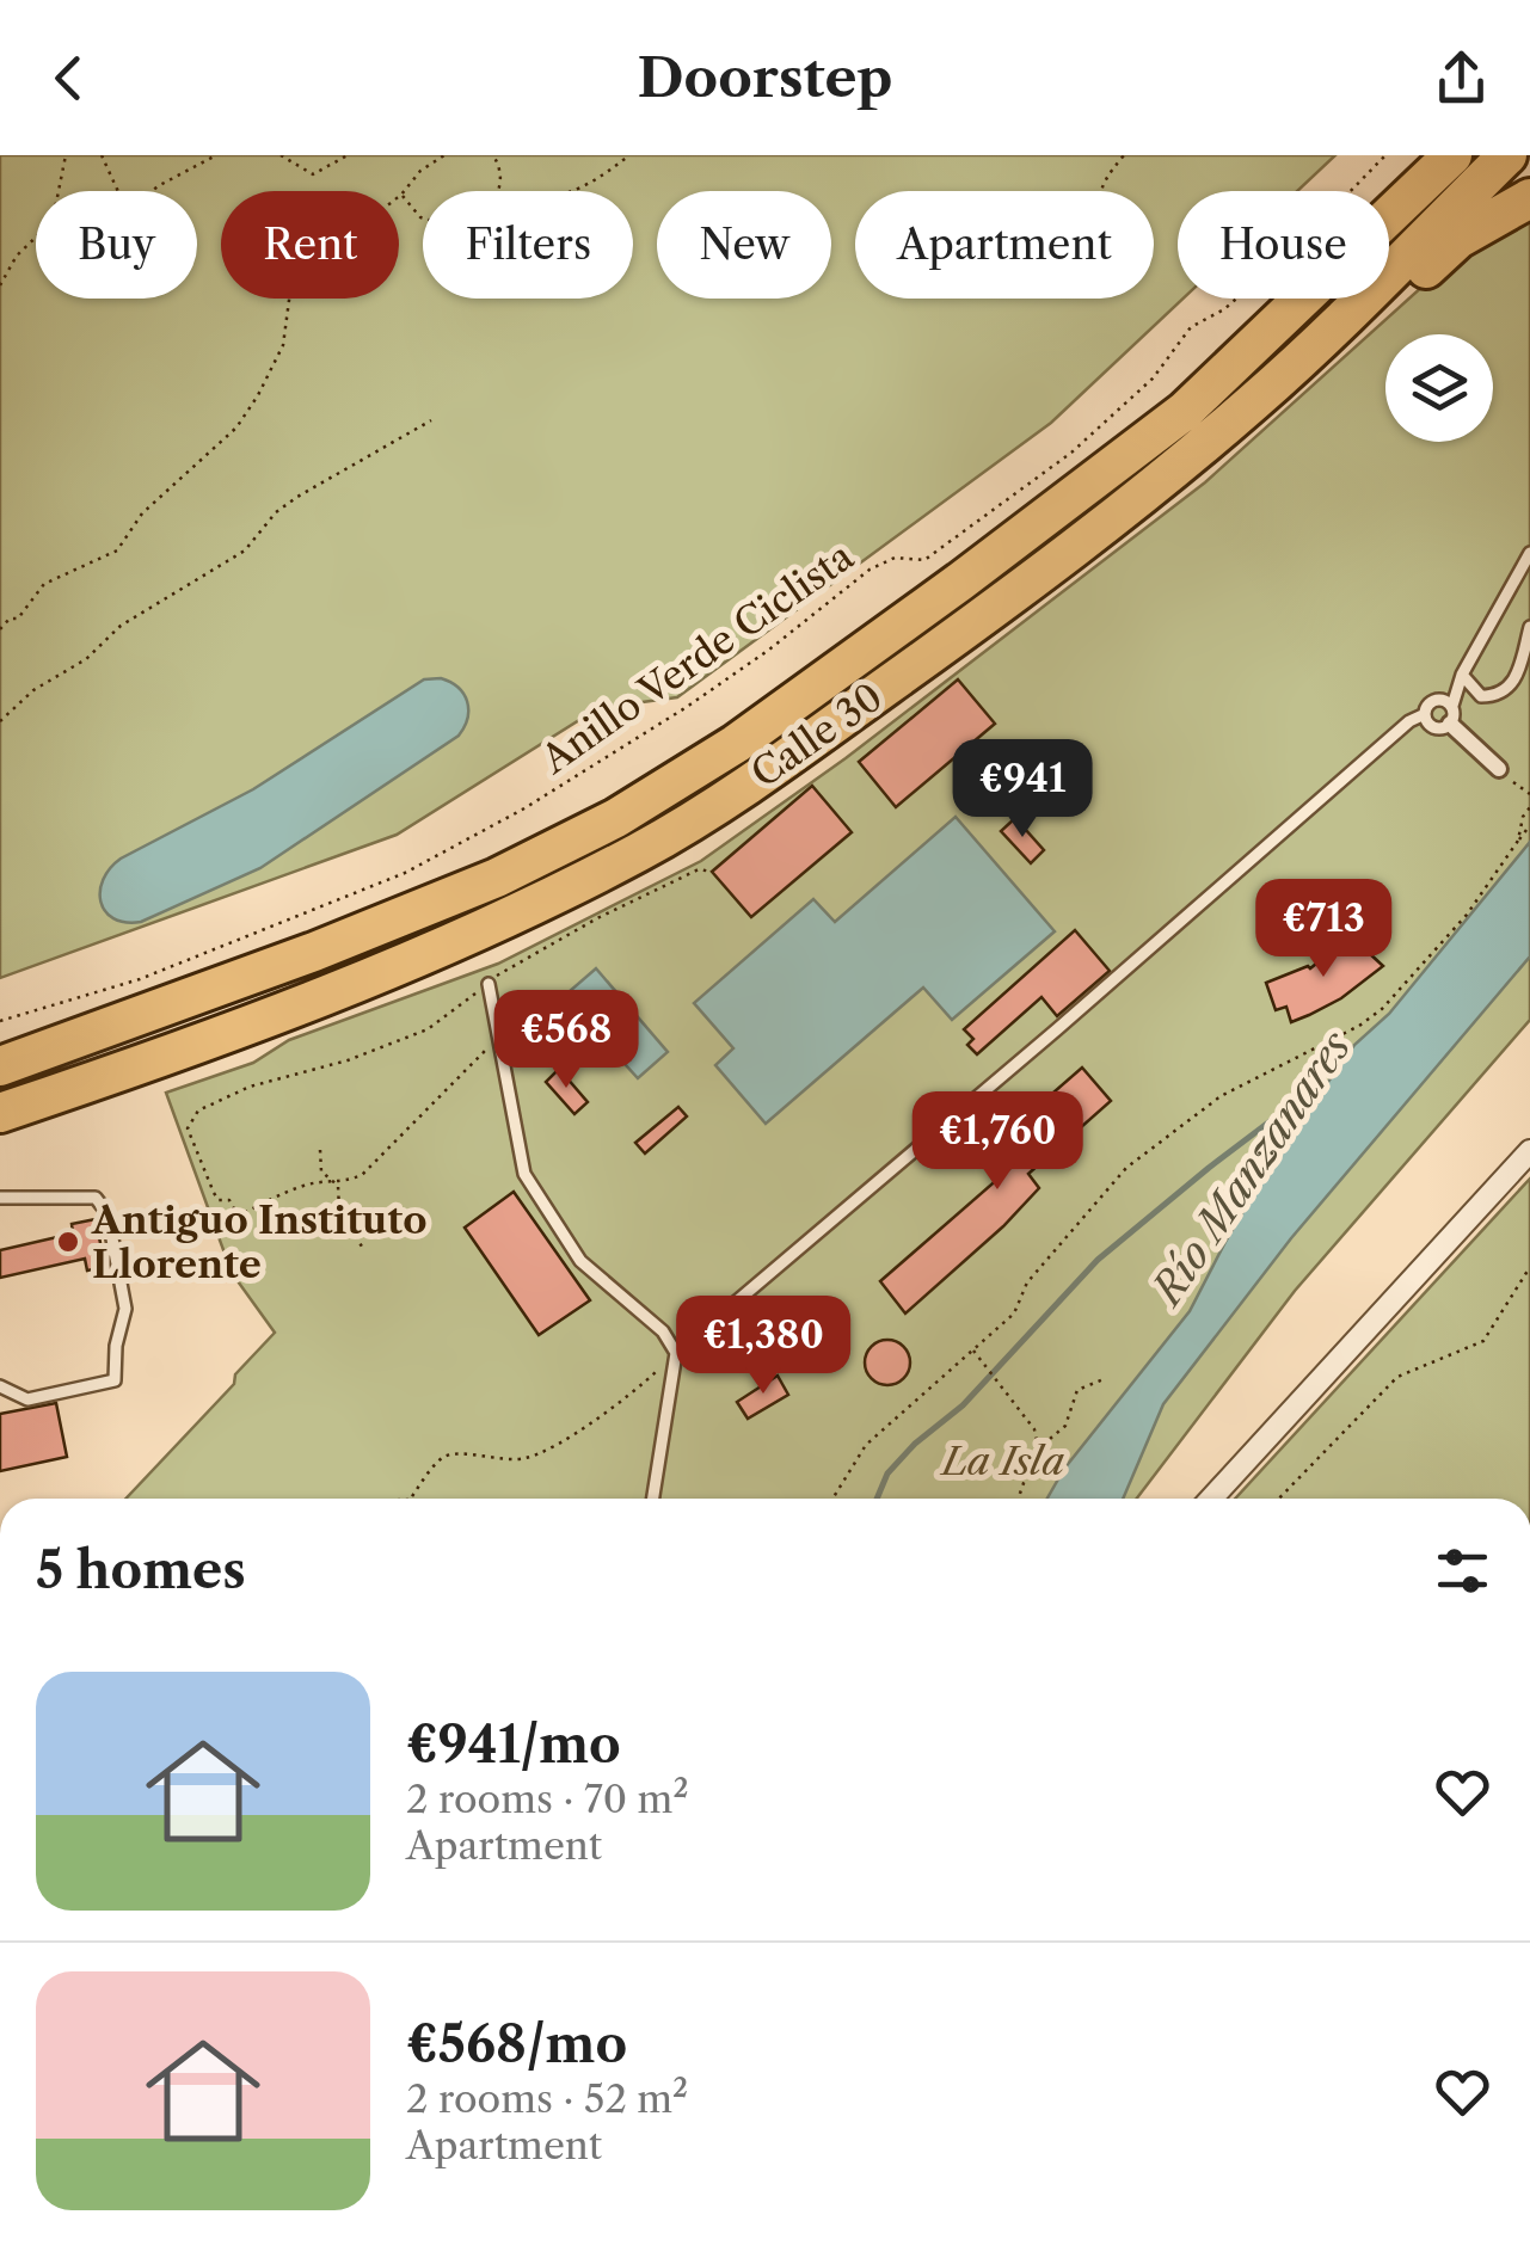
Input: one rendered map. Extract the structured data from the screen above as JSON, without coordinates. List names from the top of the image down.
{
  "streets": {
    "highway": ["Calle 30"],
    "path": ["Anillo Verde Ciclista"]
  },
  "water": ["Río Manzanares"],
  "parks": ["La Isla"],
  "places": ["Antiguo Instituto Llorente"],
  "page": {
    "header": "Doorstep",
    "chip": [
      "Buy",
      "Rent",
      "Filters",
      "New",
      "Apartment",
      "House"
    ],
    "price": [
      "€941",
      "€713",
      "€568",
      "€1,760",
      "€1,380"
    ],
    "heading": "5 homes",
    "list": [
      {
        "name": "€941/mo",
        "note": "2 rooms · 70 m² · Apartment"
      },
      {
        "name": "€568/mo",
        "note": "2 rooms · 52 m² · Apartment"
      }
    ]
  }
}
